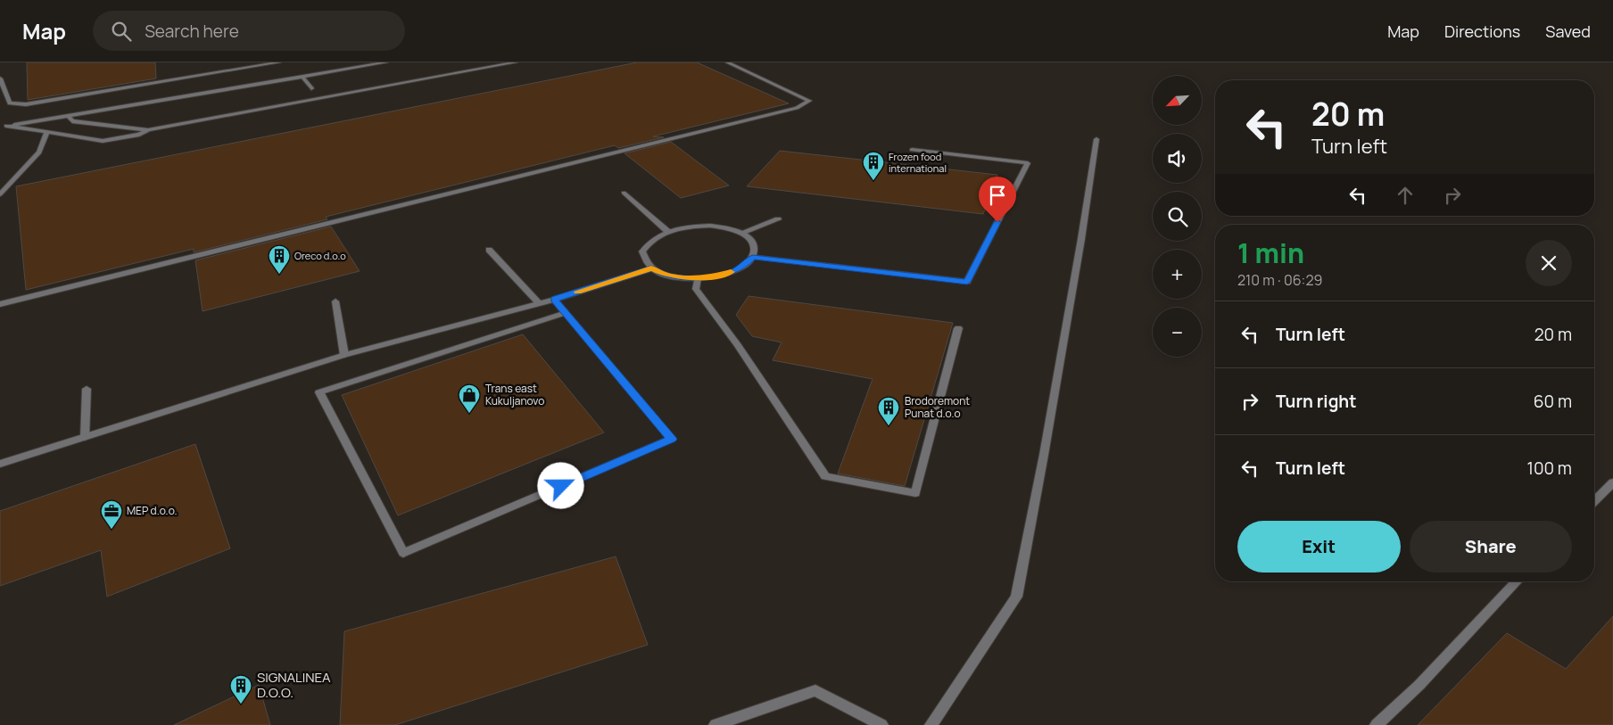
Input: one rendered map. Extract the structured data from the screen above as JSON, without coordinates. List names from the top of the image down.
{
  "places": {
    "building": [
      "Frozen food international",
      "Oreco d.o.o",
      "Brodoremont Punat d.o.o",
      "SIGNALINEA D.O.O."
    ],
    "shop": ["Trans east Kukuljanovo"],
    "office": ["MEP d.o.o."]
  },
  "north": "bottom left",
  "page": {
    "header": "Map",
    "search": "Search here",
    "nav": ["Map", "Directions", "Saved"],
    "map_buttons": ["+", "−"],
    "turn": ["20 m", "Turn left"],
    "heading": ["1 min", "210 m · 06:29"],
    "list": [
      {
        "name": "Turn left",
        "value": "20 m"
      },
      {
        "name": "Turn right",
        "value": "60 m"
      },
      {
        "name": "Turn left",
        "value": "100 m"
      }
    ],
    "buttons": ["Exit", "Share"]
  }
}
